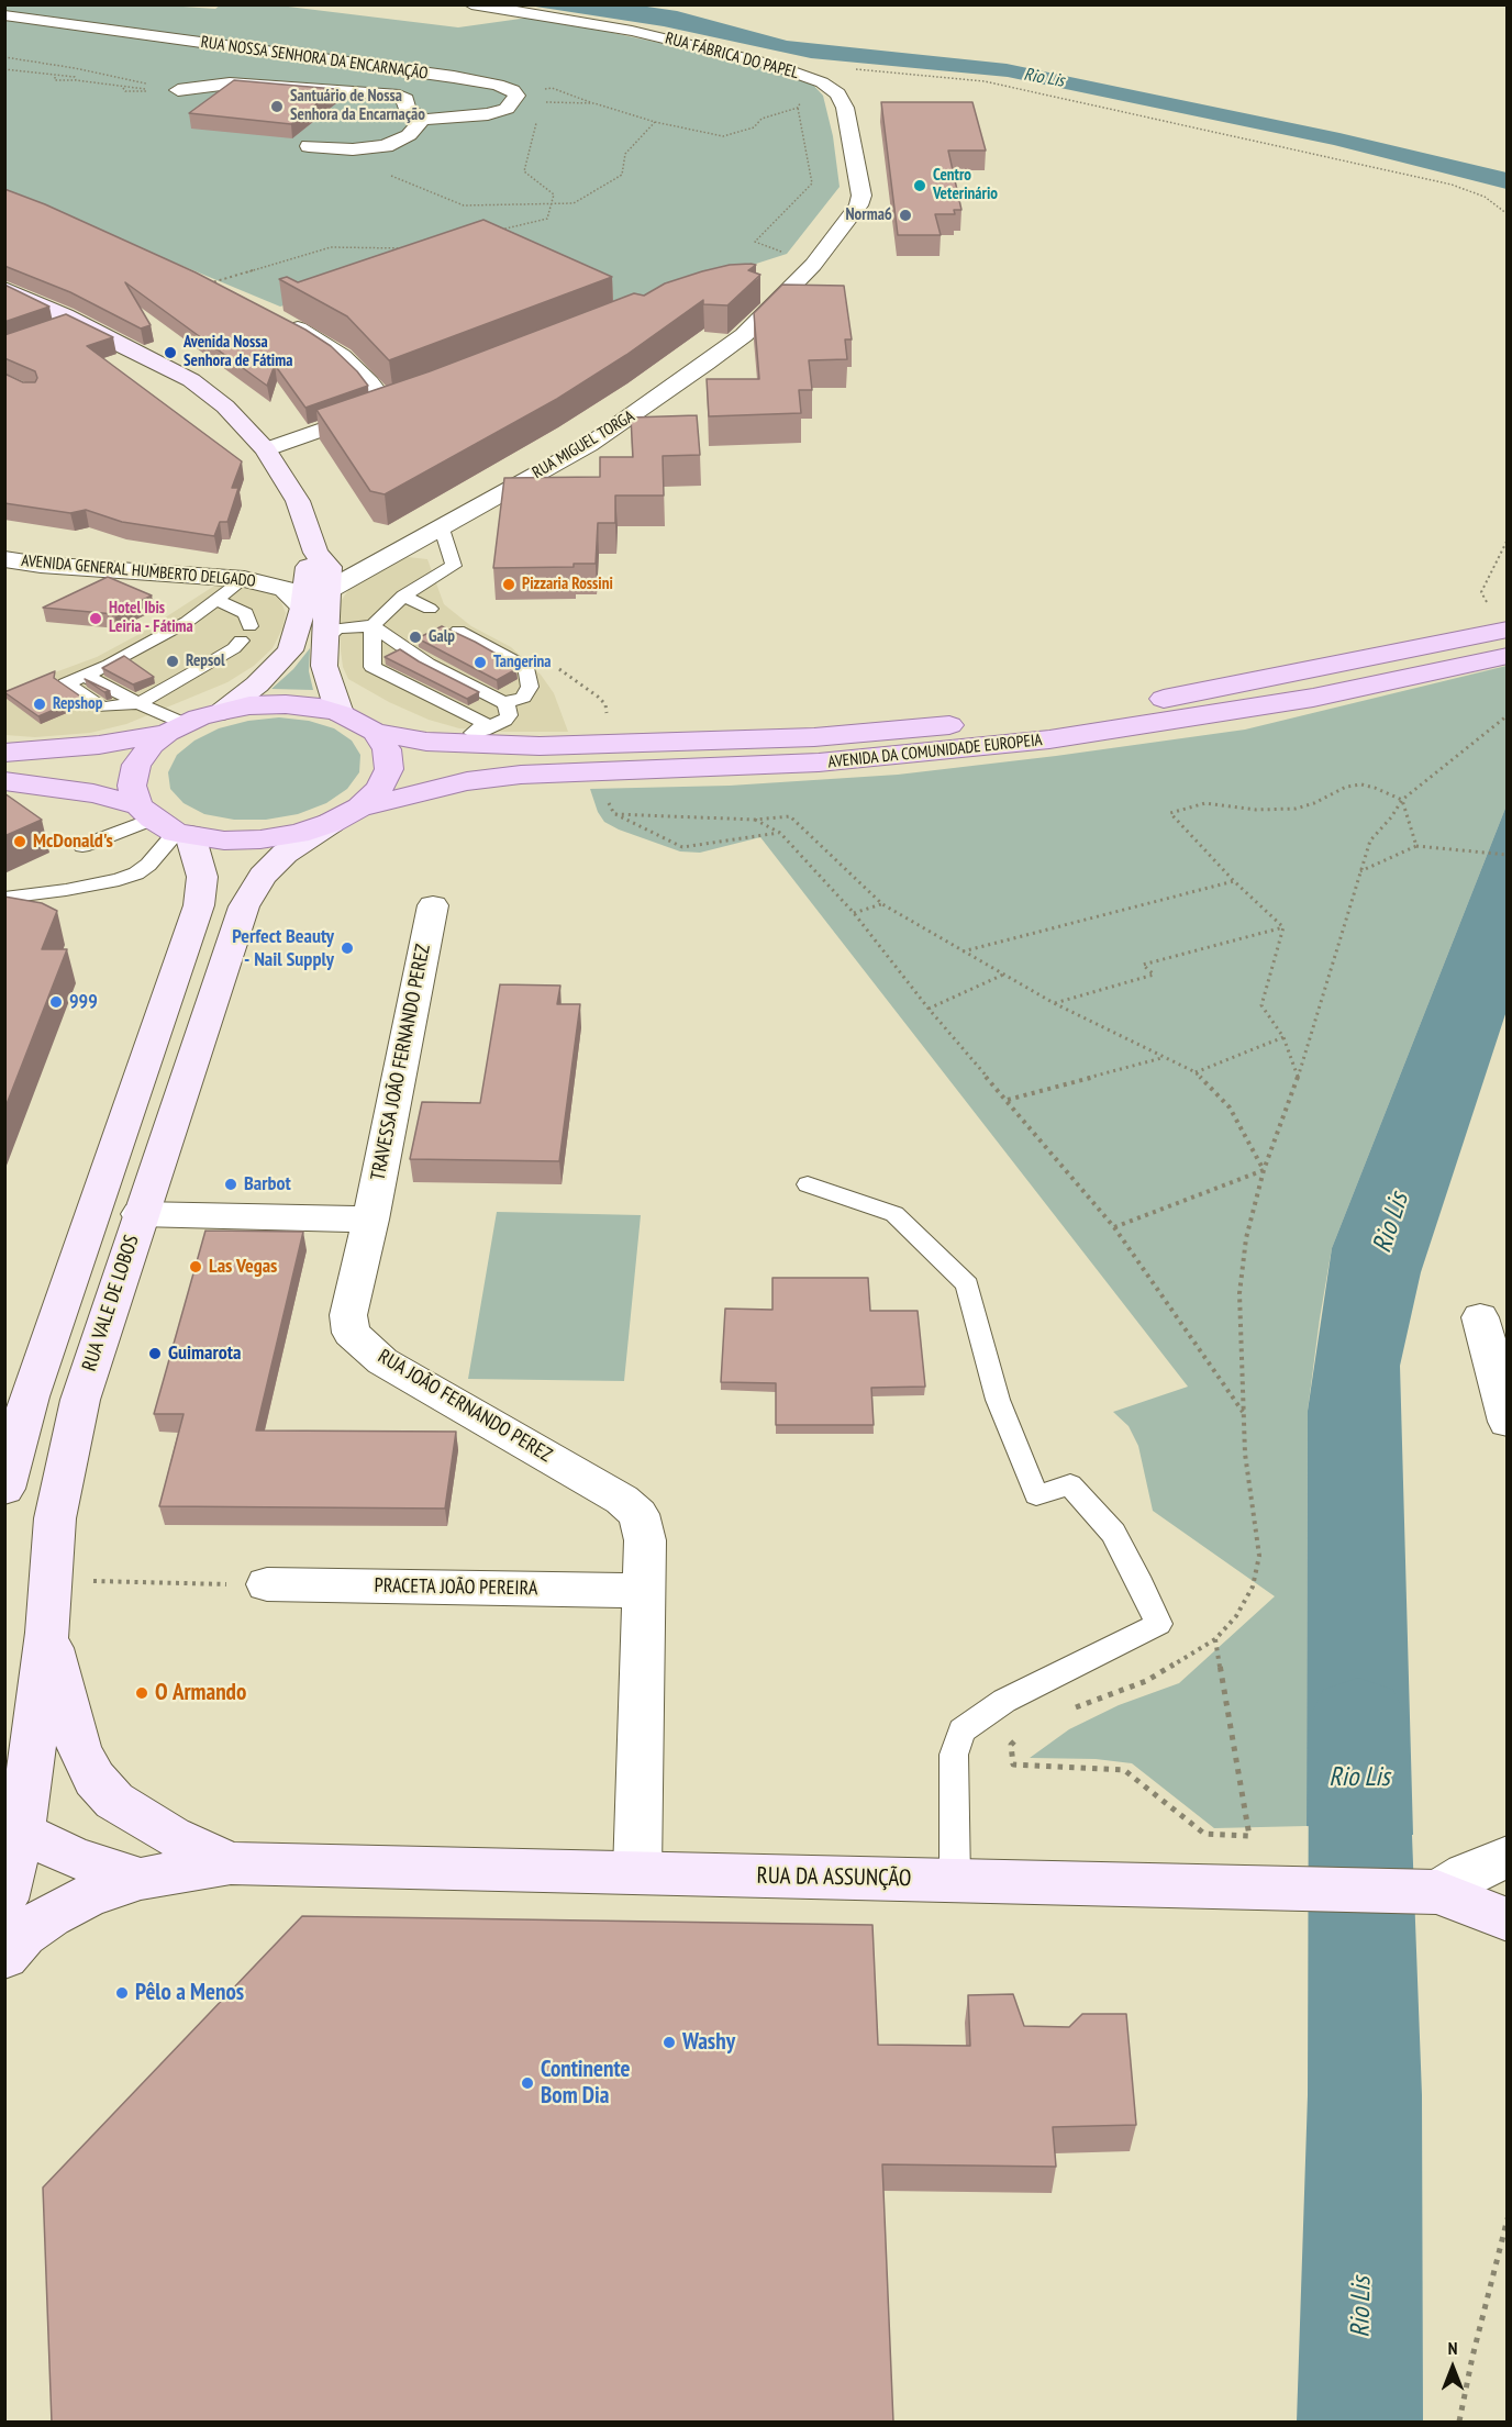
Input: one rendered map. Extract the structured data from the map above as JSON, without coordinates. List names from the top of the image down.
{
  "streets": {
    "main road": ["AVENIDA DA COMUNIDADE EUROPEIA", "RUA VALE DE LOBOS", "RUA DA ASSUNÇÃO"],
    "street": [
      "RUA FÁBRICA DO PAPEL",
      "RUA NOSSA SENHORA DA ENCARNAÇÃO",
      "RUA MIGUEL TORGA",
      "AVENIDA GENERAL HUMBERTO DELGADO",
      "TRAVESSA JOÃO FERNANDO PEREZ",
      "RUA JOÃO FERNANDO PEREZ",
      "PRACETA JOÃO PEREIRA"
    ]
  },
  "crossings": [
    ["RUA FÁBRICA DO PAPEL", "RUA MIGUEL TORGA"],
    ["TRAVESSA JOÃO FERNANDO PEREZ", "RUA JOÃO FERNANDO PEREZ"],
    ["RUA VALE DE LOBOS", "RUA DA ASSUNÇÃO"],
    ["RUA JOÃO FERNANDO PEREZ", "PRACETA JOÃO PEREIRA"],
    ["RUA JOÃO FERNANDO PEREZ", "RUA DA ASSUNÇÃO"]
  ],
  "water": ["Rio Lis"],
  "places": [
    "Santuário de Nossa Senhora da Encarnação",
    "Centro Veterinário",
    "Norma6",
    "Avenida Nossa Senhora de Fátima",
    "Pizzaria Rossini",
    "Hotel Ibis Leiria - Fátima",
    "Galp",
    "Repsol",
    "Tangerina",
    "Repshop",
    "McDonald's",
    "Perfect Beauty - Nail Supply",
    "999",
    "Barbot",
    "Las Vegas",
    "Guimarota",
    "O Armando",
    "Pêlo a Menos",
    "Washy",
    "Continente Bom Dia"
  ],
  "north": "top"
}
